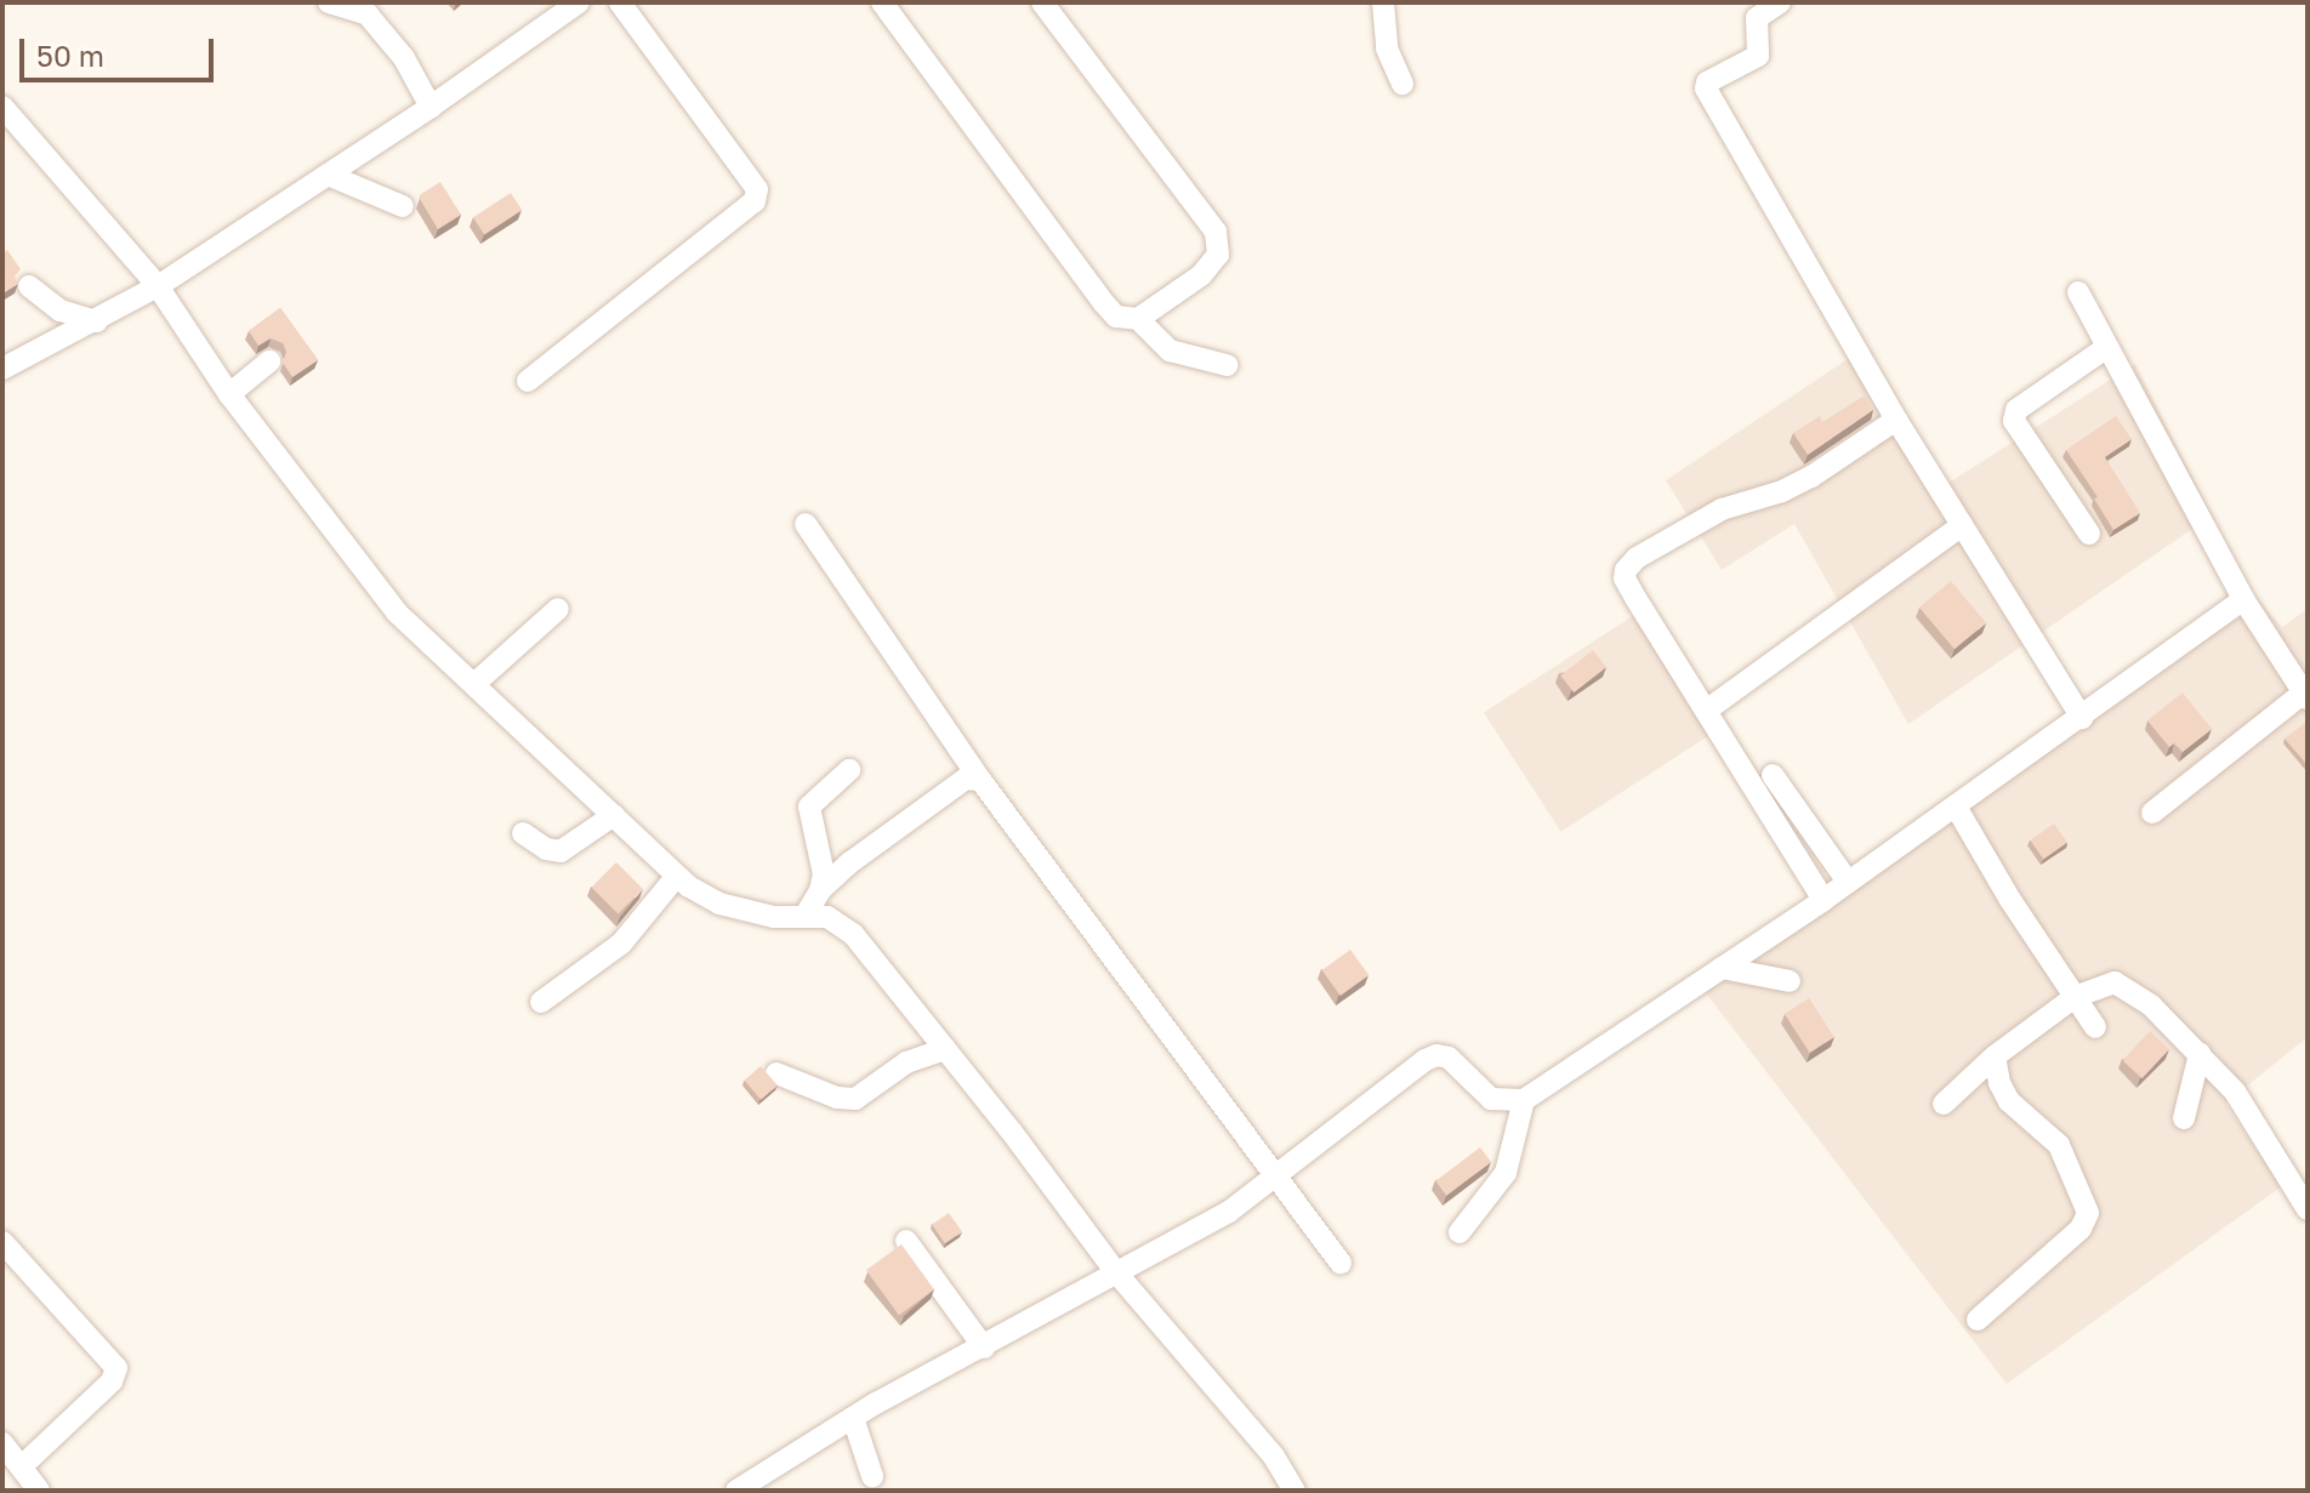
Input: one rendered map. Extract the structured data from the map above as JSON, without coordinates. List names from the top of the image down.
{
  "scale_bar": "50 m"
}
